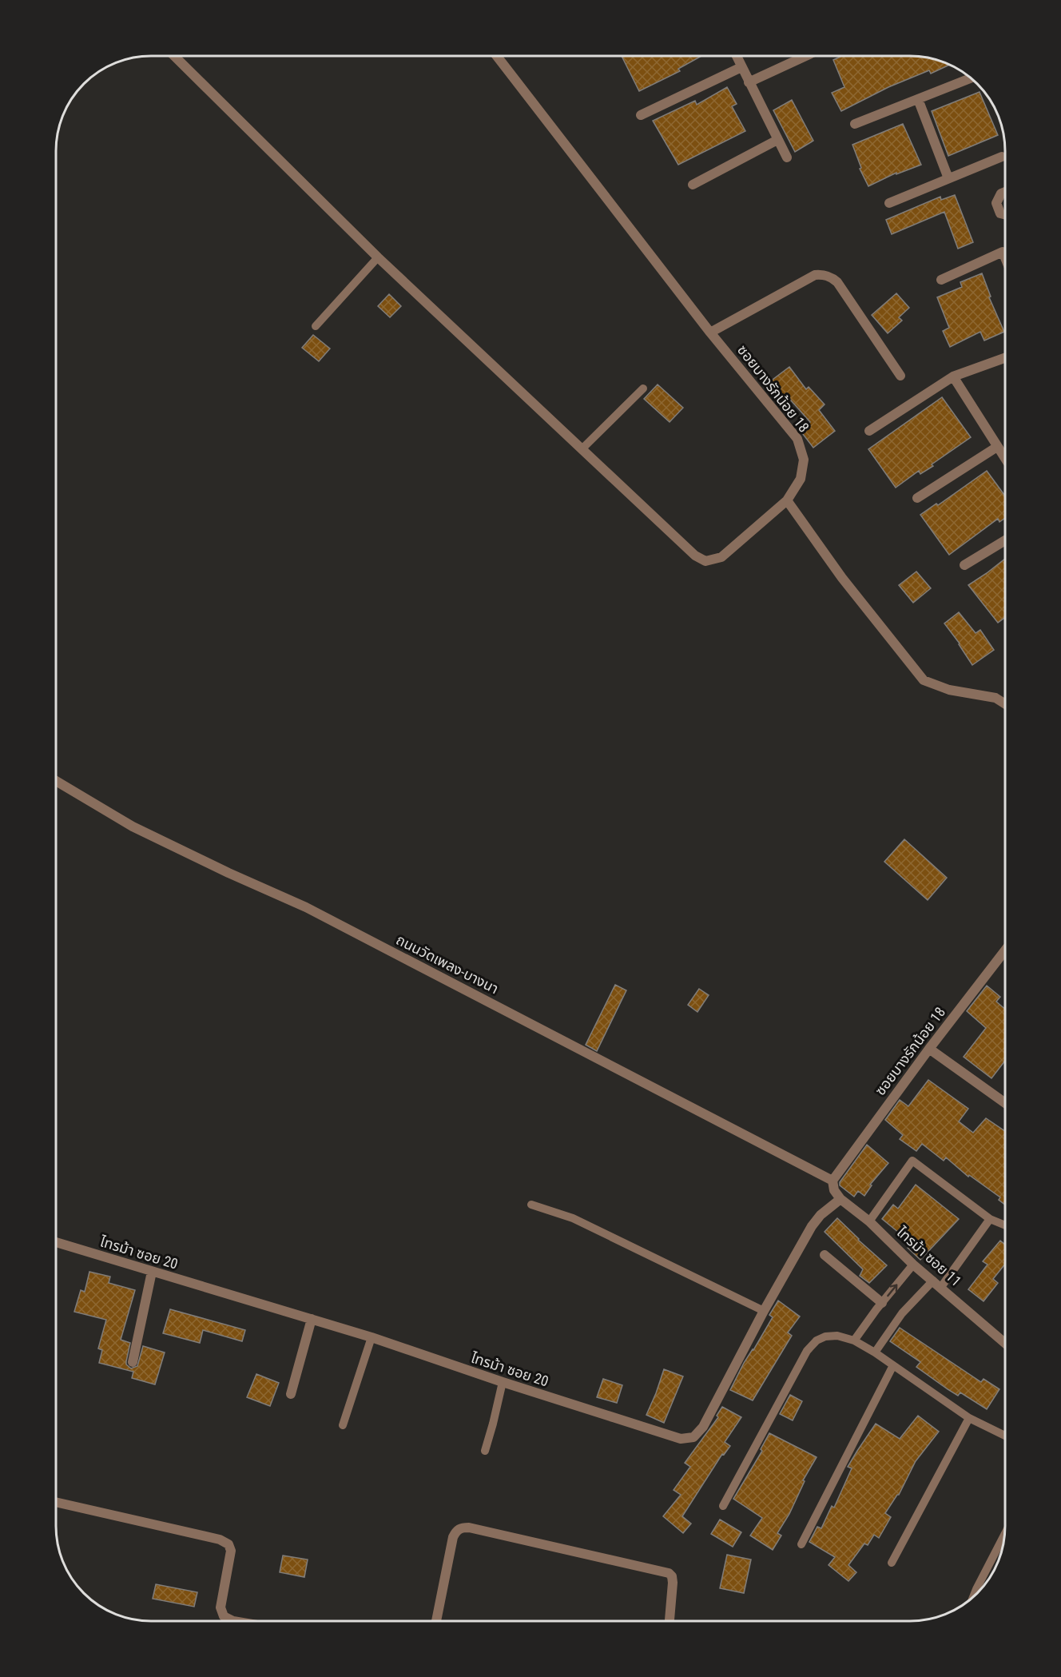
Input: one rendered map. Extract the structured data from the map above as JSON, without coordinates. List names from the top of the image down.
{
  "streets": {
    "street": [
      "ซอยบางรักน้อย 18",
      "ถนนวัดเพลง-บางนา",
      "ไทรม้า ซอย 20",
      "ไทรม้า ซอย 11"
    ]
  },
  "crossings": [
    ["ซอยบางรักน้อย 18", "ถนนวัดเพลง-บางนา"],
    ["ซอยบางรักน้อย 18", "ไทรม้า ซอย 11"],
    ["ถนนวัดเพลง-บางนา", "ไทรม้า ซอย 11"],
    ["ไทรม้า ซอย 20", "ไทรม้า ซอย 11"]
  ]
}
